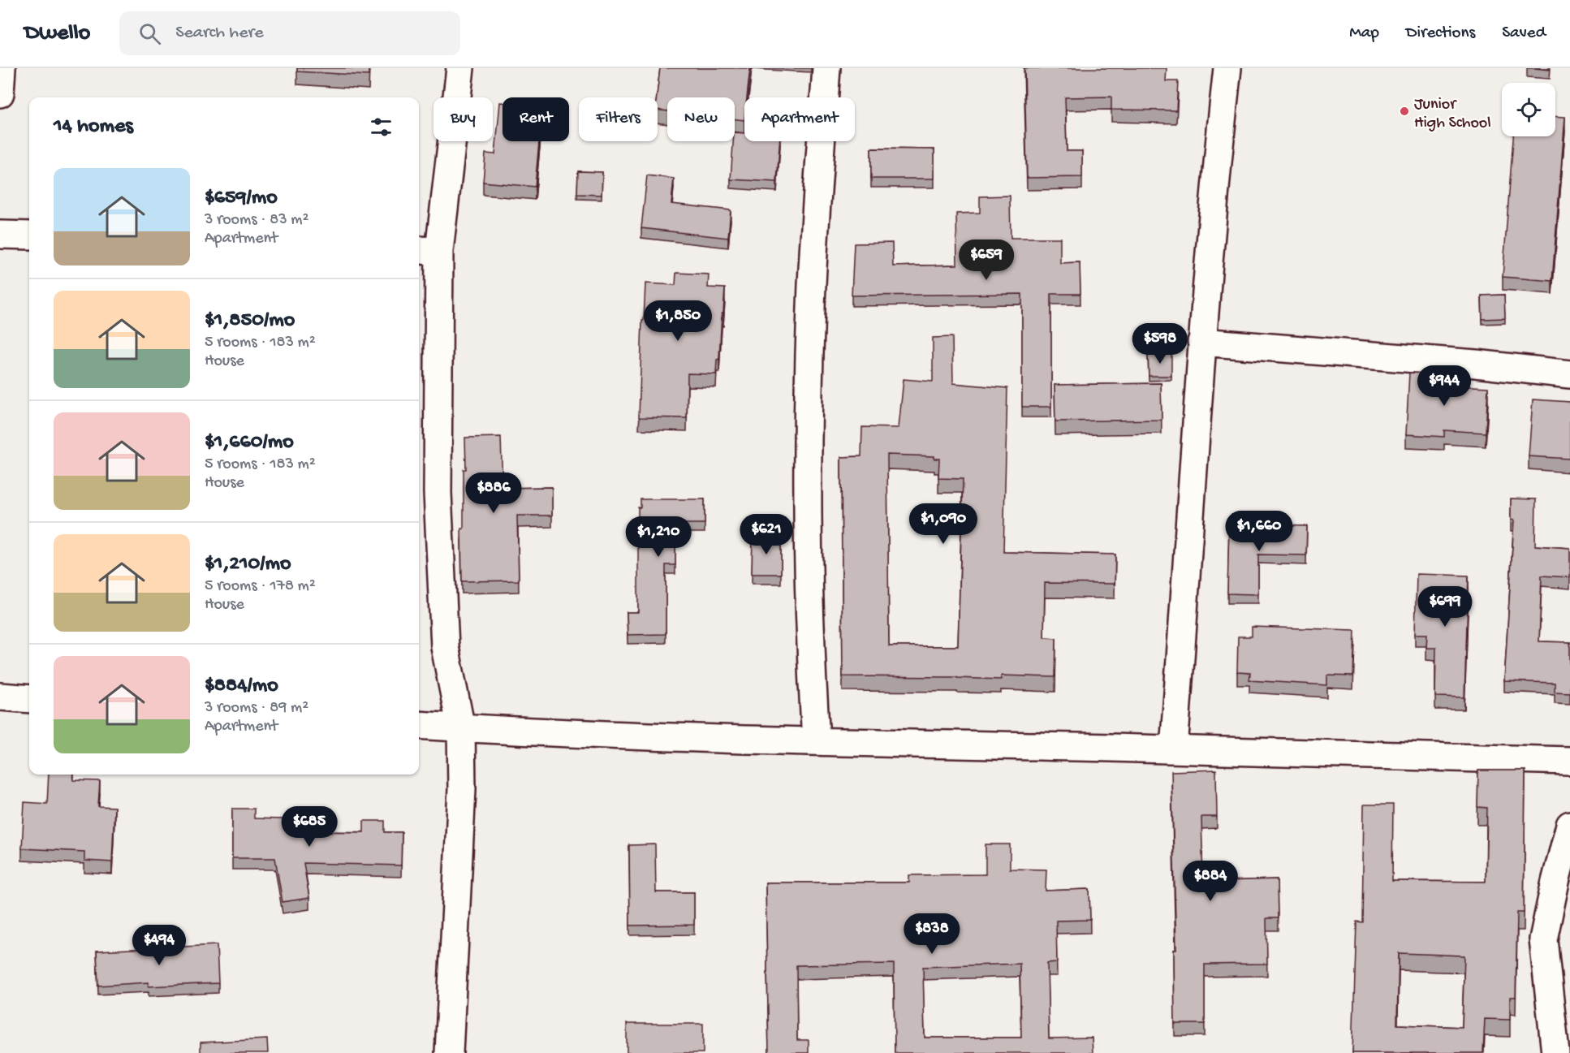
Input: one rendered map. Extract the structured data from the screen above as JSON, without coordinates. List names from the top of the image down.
{
  "places": ["Junior High School"],
  "page": {
    "header": "Dwello",
    "search": "Search here",
    "nav": ["Map", "Directions", "Saved"],
    "chip": [
      "Buy",
      "Rent",
      "Filters",
      "New",
      "Apartment"
    ],
    "heading": "14 homes",
    "list": [
      {
        "name": "$659/mo",
        "note": "3 rooms · 83 m² · Apartment"
      },
      {
        "name": "$1,850/mo",
        "note": "5 rooms · 183 m² · House"
      },
      {
        "name": "$1,660/mo",
        "note": "5 rooms · 183 m² · House"
      },
      {
        "name": "$1,210/mo",
        "note": "5 rooms · 178 m² · House"
      },
      {
        "name": "$884/mo",
        "note": "3 rooms · 89 m² · Apartment"
      }
    ],
    "price": [
      "$659",
      "$1,850",
      "$598",
      "$944",
      "$886",
      "$1,090",
      "$1,660",
      "$621",
      "$1,210",
      "$699",
      "$685",
      "$884",
      "$838",
      "$494"
    ]
  }
}
